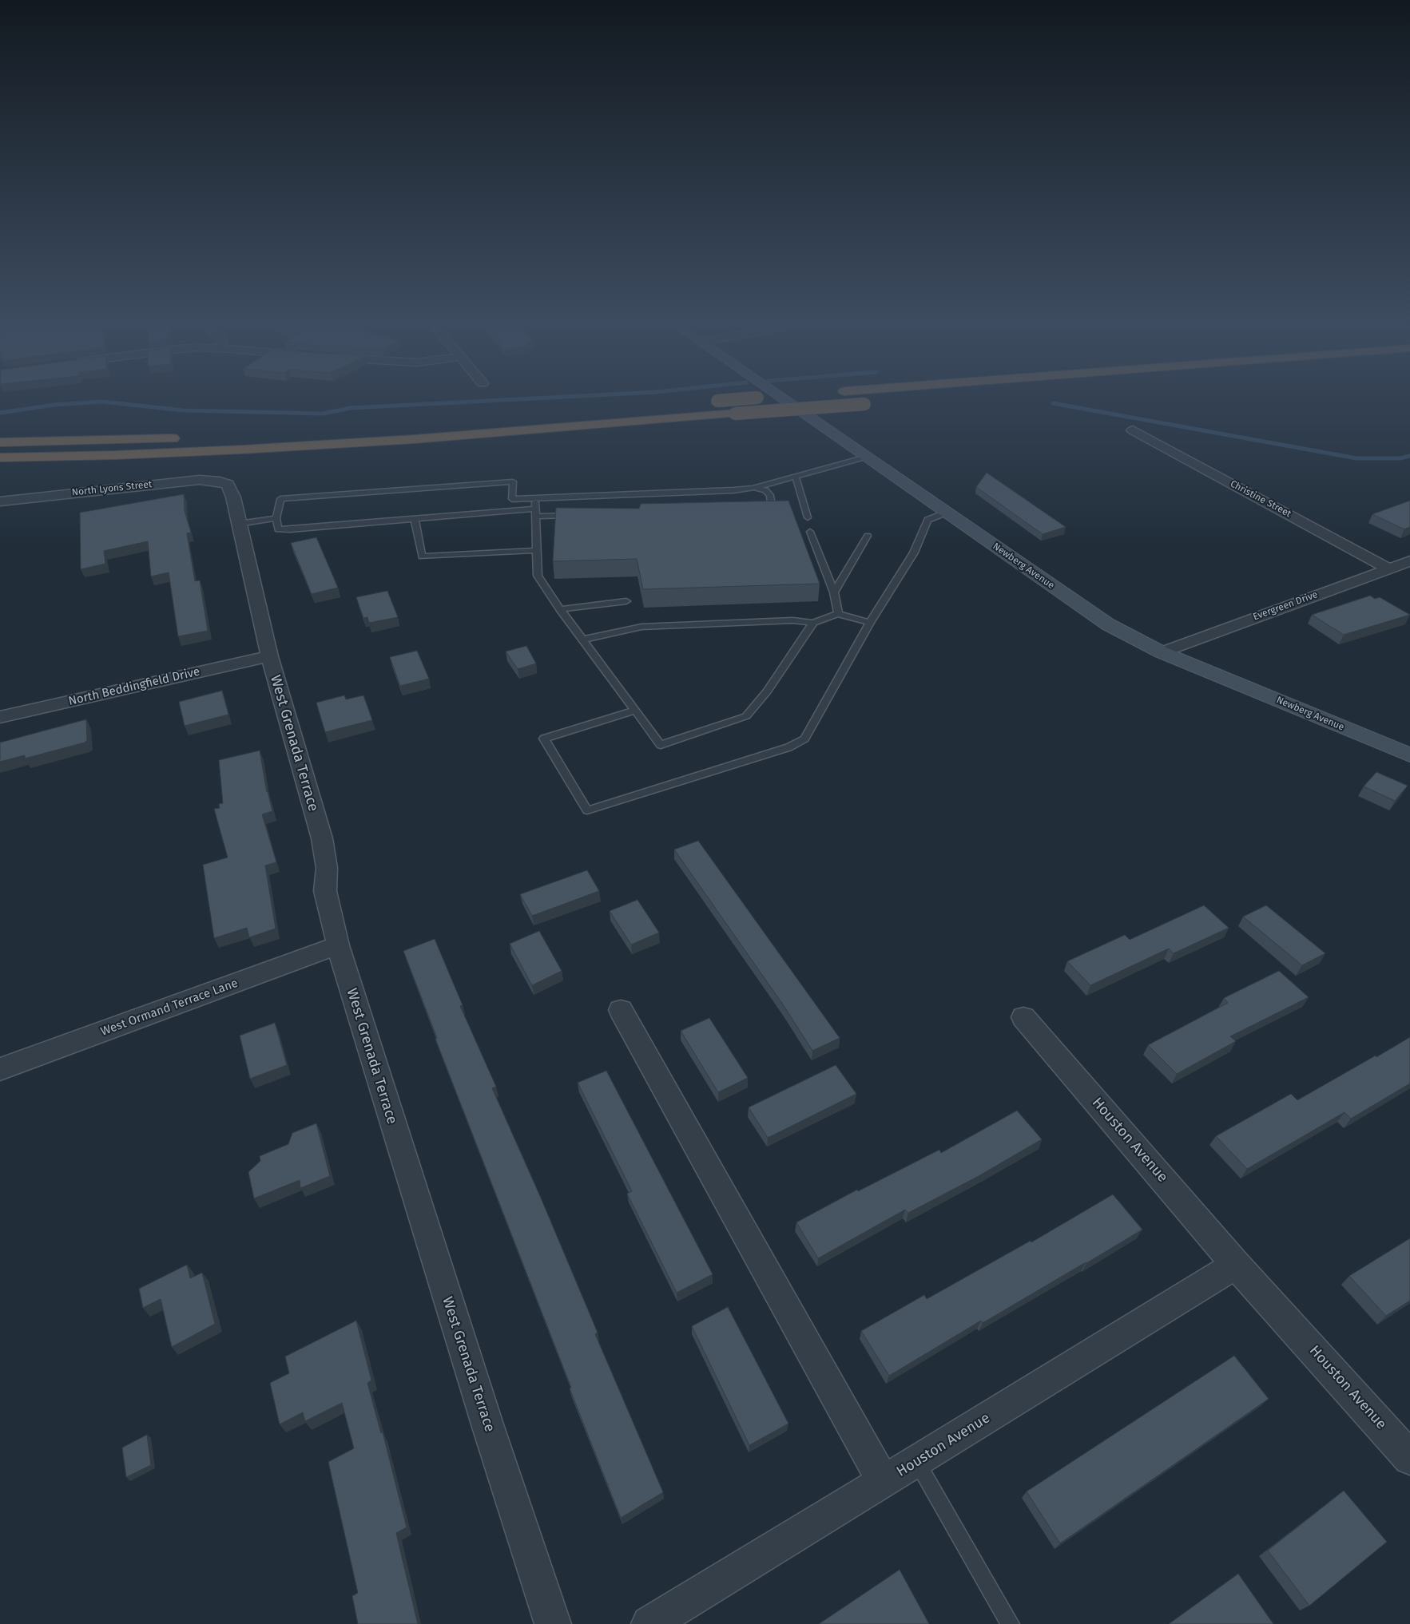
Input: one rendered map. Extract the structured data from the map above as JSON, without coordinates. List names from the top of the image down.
{
  "streets": {
    "street": [
      "North Lyons Street",
      "Christine Street",
      "Newberg Avenue",
      "Evergreen Drive",
      "North Beddingfield Drive",
      "West Grenada Terrace",
      "West Ormand Terrace Lane",
      "Houston Avenue"
    ]
  },
  "crossings": [
    ["North Lyons Street", "West Grenada Terrace"],
    ["Christine Street", "Evergreen Drive"],
    ["Newberg Avenue", "Evergreen Drive"],
    ["North Beddingfield Drive", "West Grenada Terrace"],
    ["West Grenada Terrace", "West Ormand Terrace Lane"]
  ]
}
